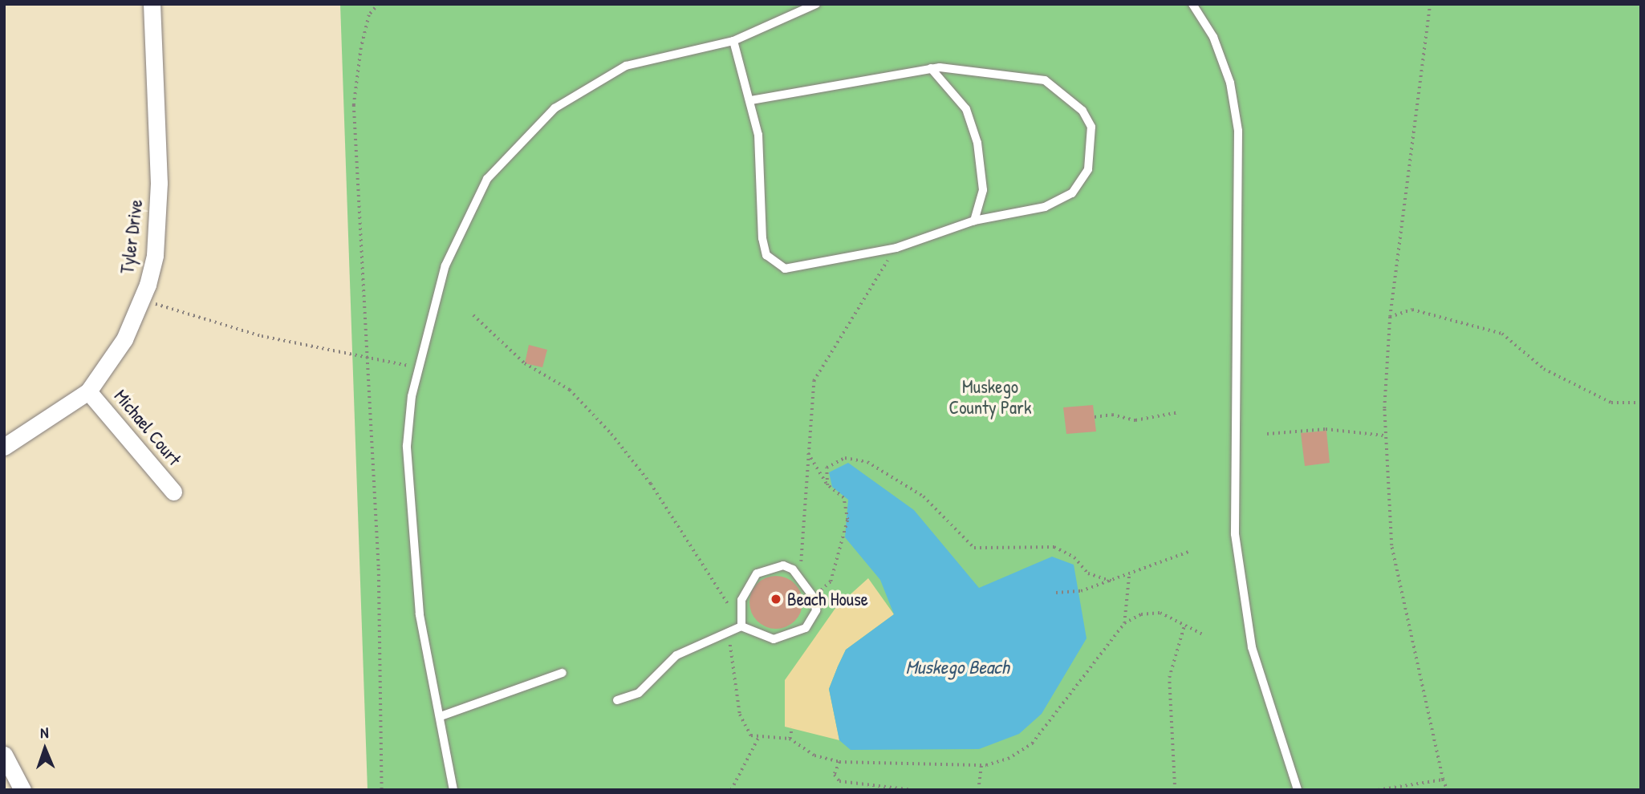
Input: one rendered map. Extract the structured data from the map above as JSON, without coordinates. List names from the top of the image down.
{
  "streets": {
    "street": ["Tyler Drive", "Michael Court"]
  },
  "crossings": [
    ["Tyler Drive", "Michael Court"]
  ],
  "water": ["Muskego Beach"],
  "parks": ["Muskego County Park"],
  "places": ["Beach House"],
  "north": "top"
}
